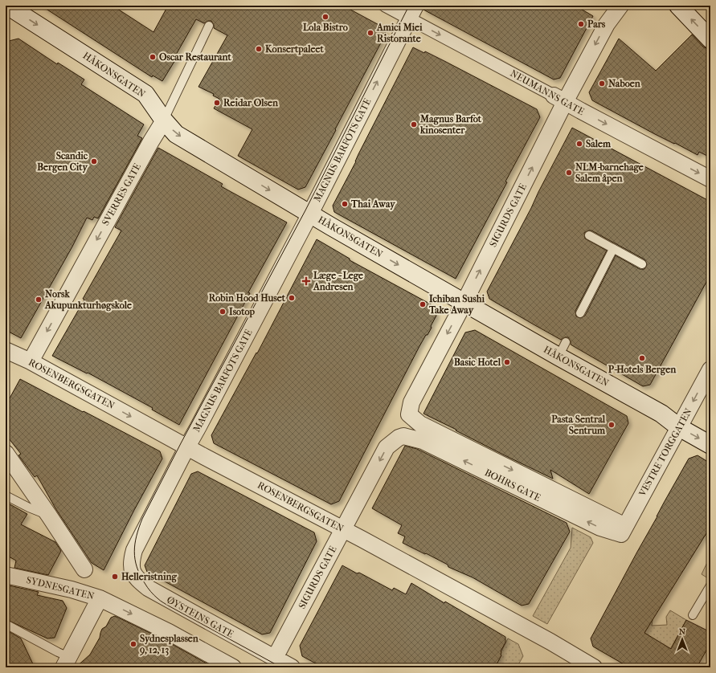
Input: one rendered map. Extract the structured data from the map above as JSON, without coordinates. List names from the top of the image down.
{
  "streets": {
    "main road": ["HÅKONSGATEN"],
    "street": [
      "NEUMANNS GATE",
      "MAGNUS BARFOTS GATE",
      "SVERRES GATE",
      "SIGURDS GATE",
      "ROSENBERGSGATEN",
      "VESTRE TORGGATEN",
      "BOHRS GATE",
      "SYDNESGATEN",
      "ØYSTEINS GATE"
    ]
  },
  "crossings": [
    ["HÅKONSGATEN", "MAGNUS BARFOTS GATE"],
    ["HÅKONSGATEN", "SVERRES GATE"],
    ["HÅKONSGATEN", "SIGURDS GATE"],
    ["HÅKONSGATEN", "VESTRE TORGGATEN"],
    ["NEUMANNS GATE", "MAGNUS BARFOTS GATE"],
    ["NEUMANNS GATE", "SIGURDS GATE"],
    ["MAGNUS BARFOTS GATE", "ROSENBERGSGATEN"],
    ["MAGNUS BARFOTS GATE", "ØYSTEINS GATE"],
    ["SVERRES GATE", "ROSENBERGSGATEN"],
    ["SIGURDS GATE", "ROSENBERGSGATEN"],
    ["SIGURDS GATE", "BOHRS GATE"],
    ["SIGURDS GATE", "ØYSTEINS GATE"],
    ["VESTRE TORGGATEN", "BOHRS GATE"]
  ],
  "one_way": [
    "HÅKONSGATEN",
    "NEUMANNS GATE",
    "MAGNUS BARFOTS GATE",
    "SVERRES GATE",
    "VESTRE TORGGATEN",
    "SYDNESGATEN"
  ],
  "places": {
    "other": [
      "Lola Bistro",
      "Pars",
      "Amici Miei Ristorante",
      "Konsertpaleet",
      "Oscar Restaurant",
      "Naboen",
      "Reidar Olsen",
      "Magnus Barfot kinosenter",
      "Salem",
      "Scandic Bergen City",
      "NLM-barnehage Salem åpen",
      "Thai Away",
      "Robin Hood Huset",
      "Norsk Akupunkturhøgskole",
      "Ichiban Sushi Take Away",
      "Isotop",
      "P-Hotels Bergen",
      "Basic Hotel",
      "Pasta Sentral Sentrum",
      "Helleristning",
      "Sydnesplassen 9, 12, 13"
    ],
    "health": ["Læge - Lege Andresen"]
  },
  "north": "top"
}
